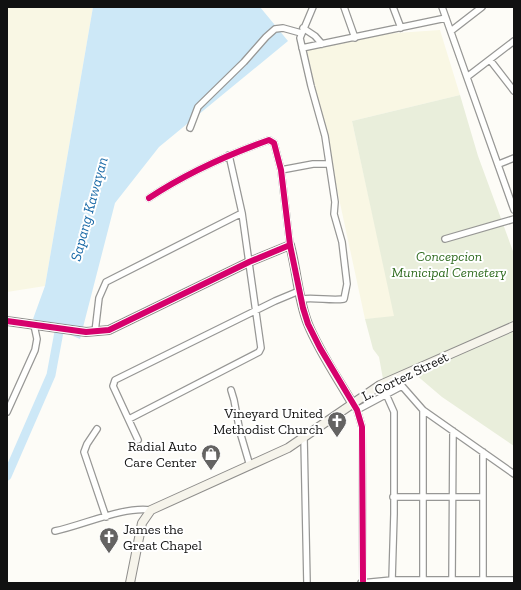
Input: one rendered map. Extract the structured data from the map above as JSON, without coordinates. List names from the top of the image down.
{
  "streets": {
    "main road": ["L. Cortez Street"]
  },
  "water": ["Sapang Kawayan"],
  "parks": ["Concepcion Municipal Cemetery"],
  "places": {
    "church": ["Vineyard United Methodist Church", "James the Great Chapel"],
    "shop": ["Radial Auto Care Center"]
  }
}
